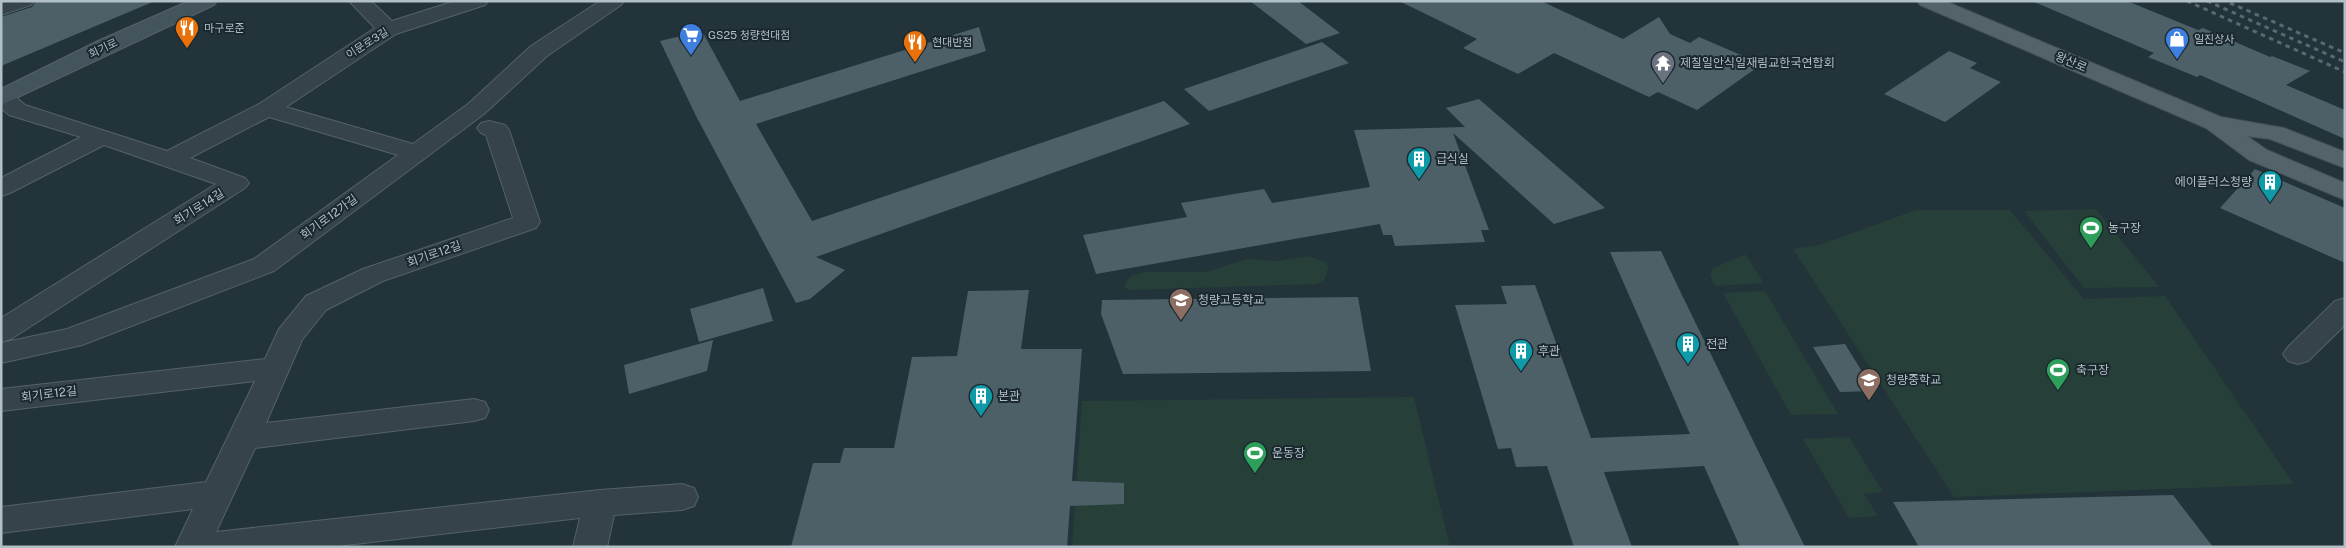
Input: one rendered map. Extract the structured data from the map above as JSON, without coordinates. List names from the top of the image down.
{
  "streets": {
    "main road": ["회기로", "왕산로"],
    "street": [
      "이문로3길",
      "회기로14길",
      "회기로12가길",
      "회기로12길"
    ]
  },
  "crossings": [
    ["이문로3길", "회기로14길"],
    ["회기로", "회기로14길"],
    ["회기로12가길", "회기로12길"]
  ],
  "places": {
    "restaurant": ["마구로준", "현대반점"],
    "supermarket": ["GS25 청량현대점"],
    "shop": ["일진상사"],
    "temple": ["제칠일안식일재림교한국연합회"],
    "building": [
      "급식실",
      "에이플러스청량",
      "전관",
      "후관",
      "본관"
    ],
    "sports": ["농구장", "축구장", "운동장"],
    "school or university": ["청량고등학교", "청량중학교"]
  }
}
